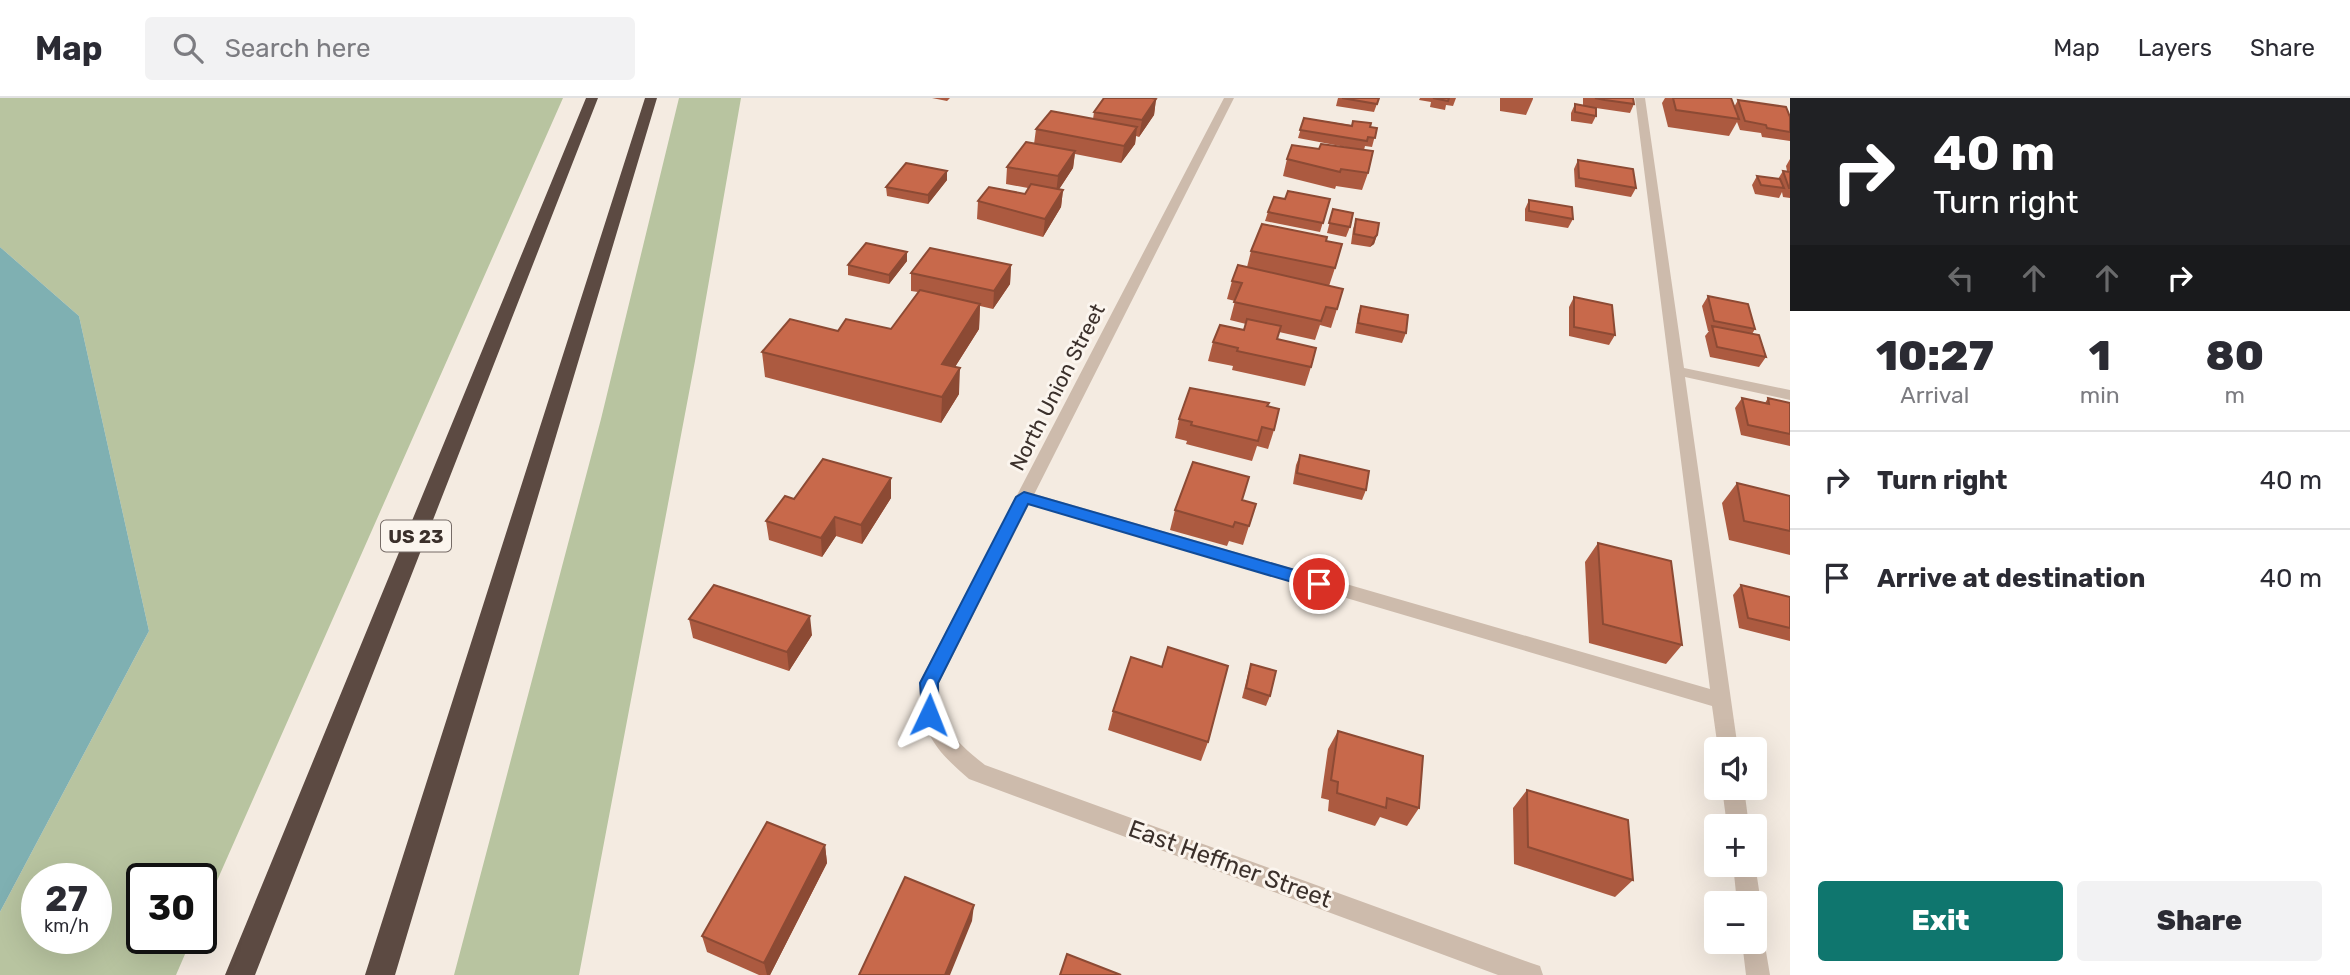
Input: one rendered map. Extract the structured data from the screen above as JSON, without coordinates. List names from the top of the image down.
{
  "streets": {
    "highway": ["US 23"],
    "street": ["North Union Street", "East Heffner Street"]
  },
  "crossings": [
    ["North Union Street", "East Heffner Street"]
  ],
  "page": {
    "header": "Map",
    "search": "Search here",
    "nav": ["Map", "Layers", "Share"],
    "turn": ["40 m", "Turn right"],
    "eta": [
      "10:27",
      "Arrival",
      "1",
      "min",
      "80",
      "m"
    ],
    "list": [
      {
        "name": "Turn right",
        "value": "40 m"
      },
      {
        "name": "Arrive at destination",
        "value": "40 m"
      }
    ],
    "map_buttons": ["+", "−"],
    "speed": "27 km/h",
    "limit": "30",
    "buttons": ["Exit", "Share"]
  }
}
